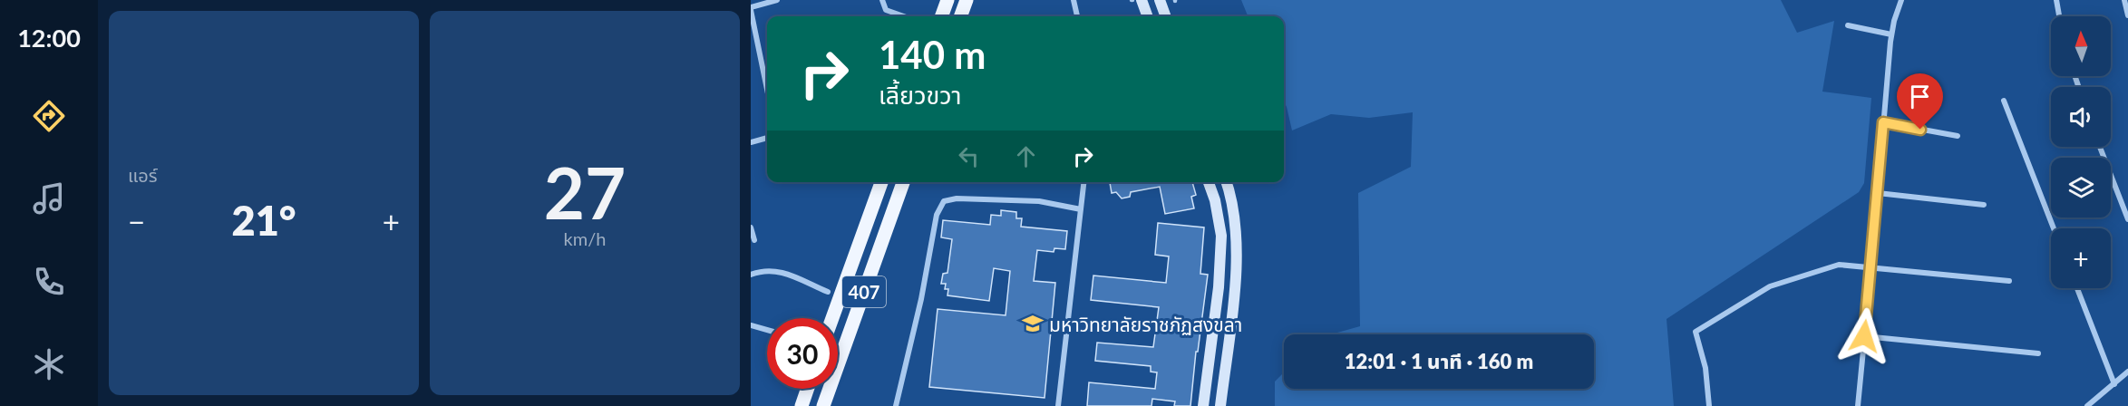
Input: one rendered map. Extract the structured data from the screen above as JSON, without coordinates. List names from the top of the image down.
{
  "streets": {
    "main road": ["407"]
  },
  "places": {
    "school or university": ["มหาวิทยาลัยราชภัฏสงขลา"]
  },
  "north": "top",
  "page": {
    "tabs": "12:00",
    "tile": [
      "แอร์",
      ["27", "km/h"]
    ],
    "map_buttons": "+",
    "turn": ["140 m", "เลี้ยวขวา"],
    "heat": ["−", "21°", "+"],
    "limit": "30",
    "trip": "12:01 · 1 นาที · 160 m"
  }
}
